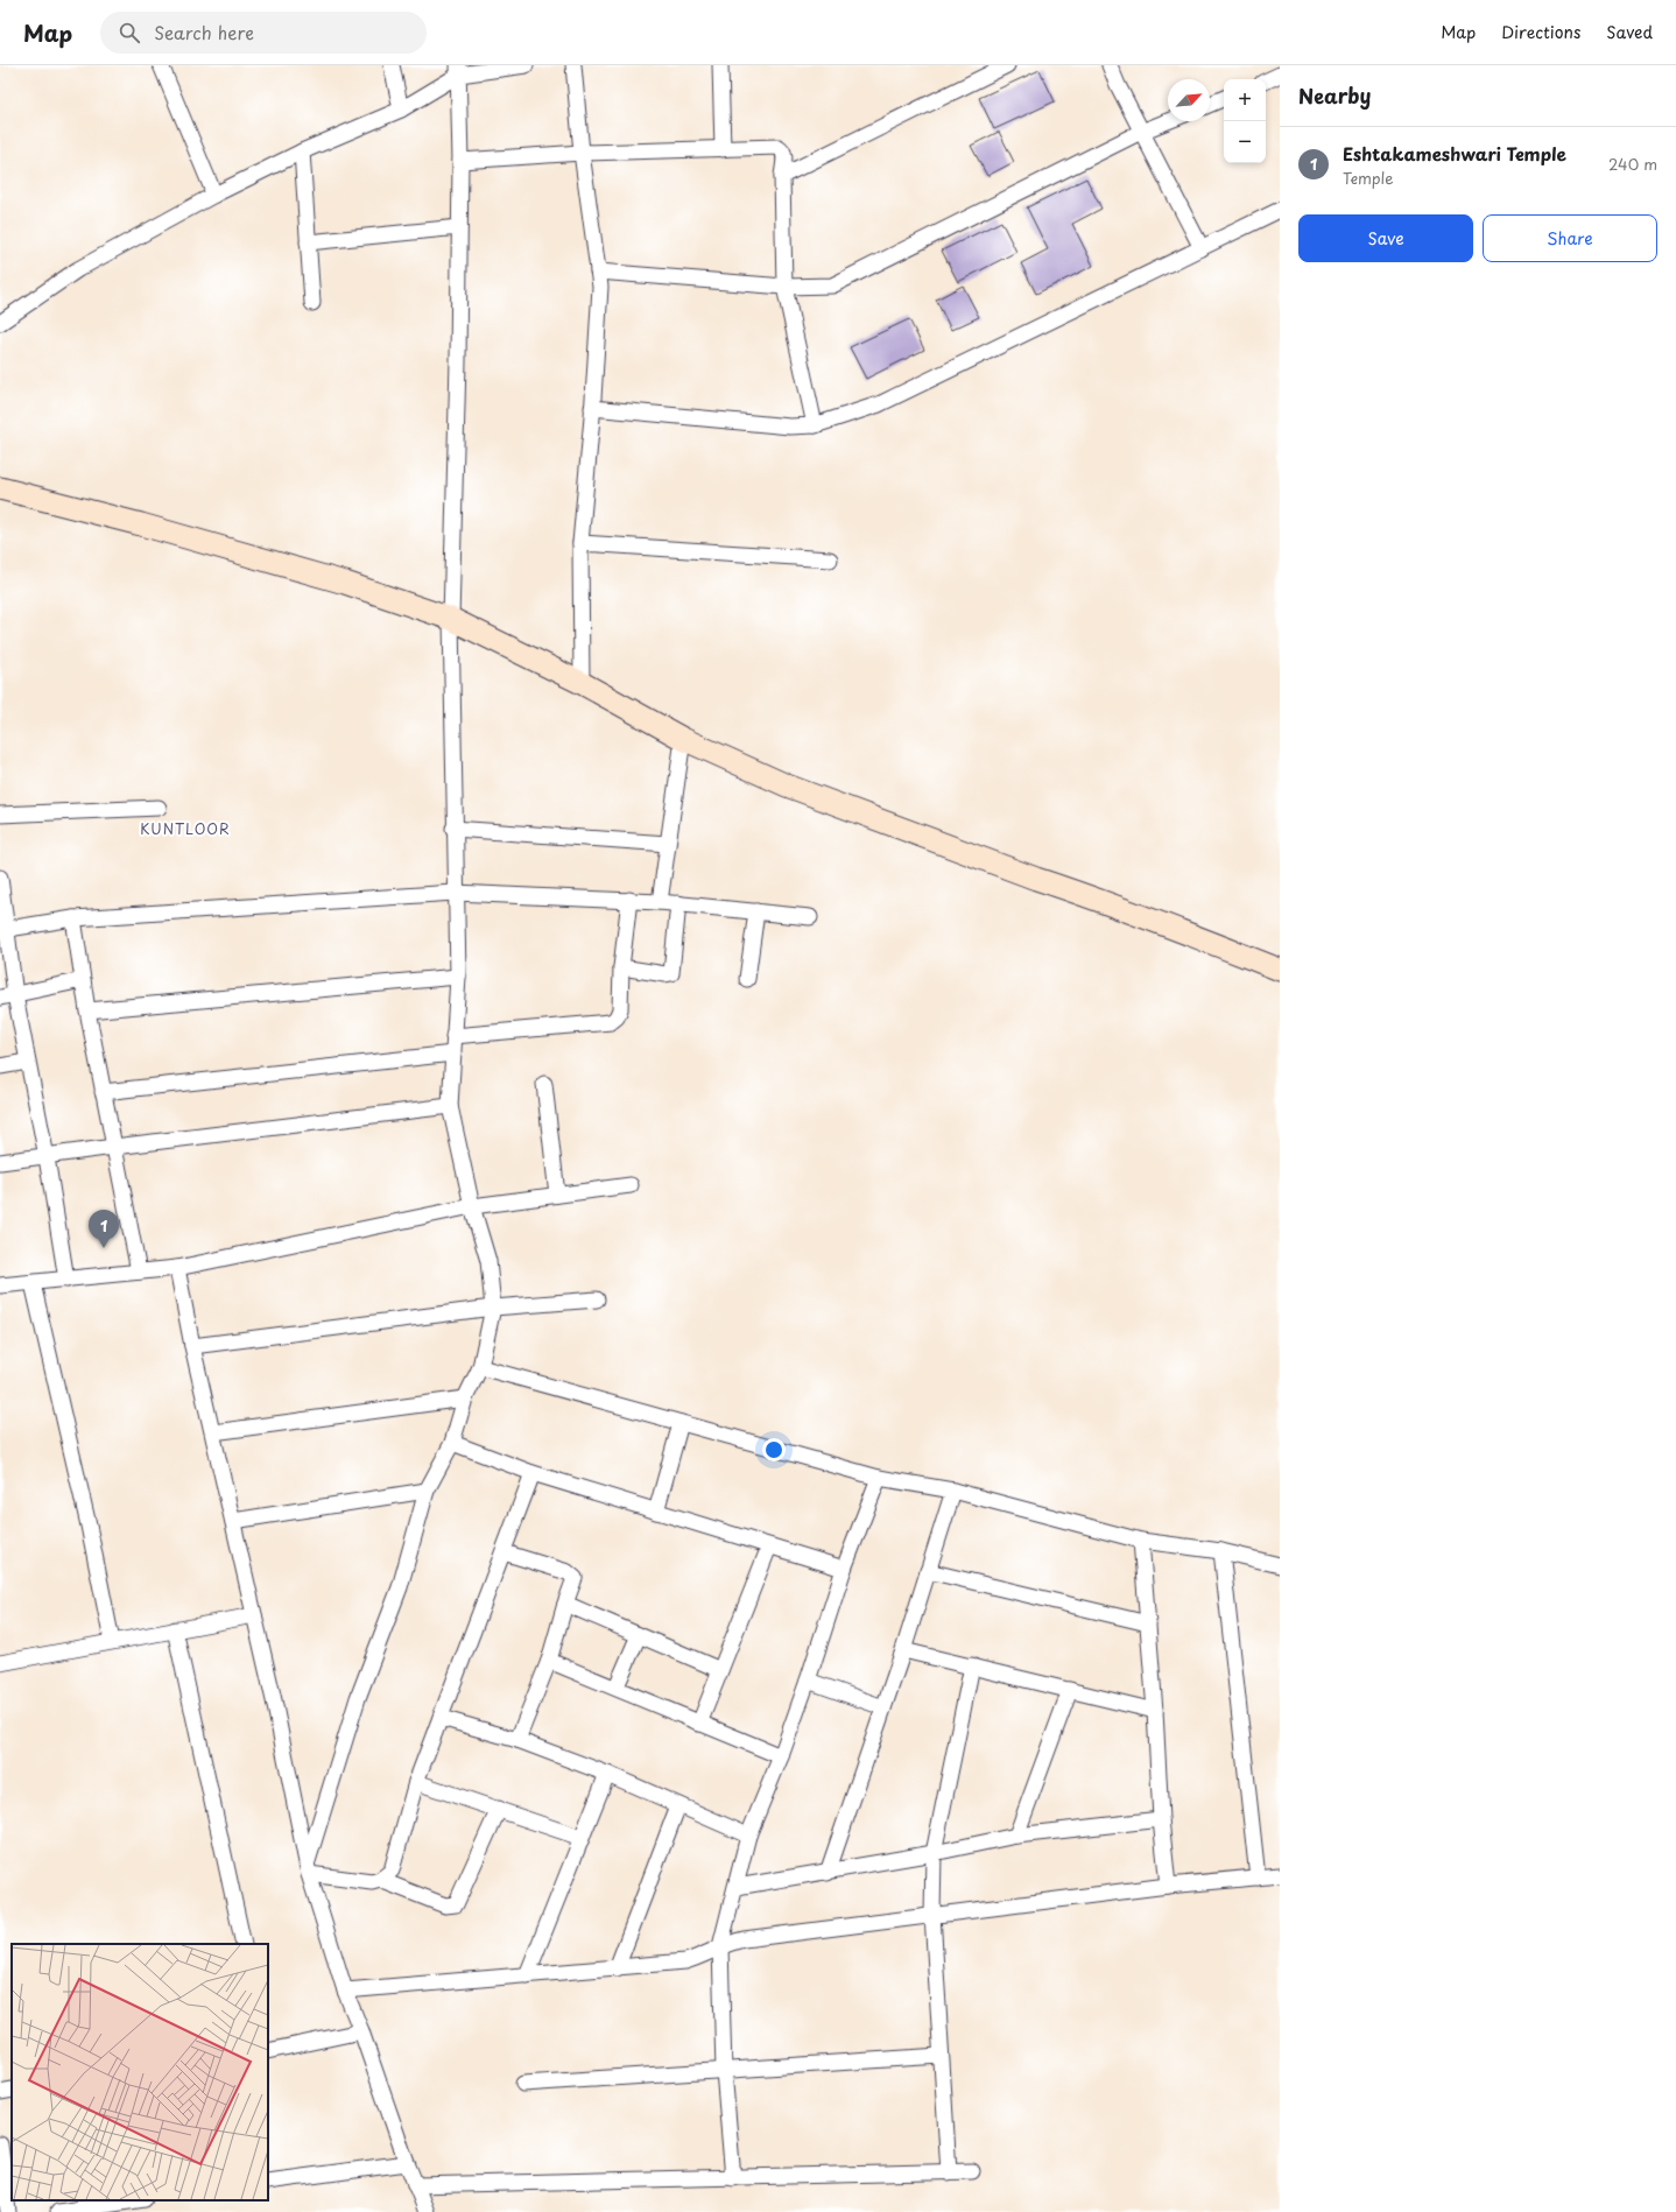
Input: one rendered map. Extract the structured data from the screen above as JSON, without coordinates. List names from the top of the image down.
{
  "districts": ["KUNTLOOR"],
  "north": "top right",
  "page": {
    "header": "Map",
    "search": "Search here",
    "nav": ["Map", "Directions", "Saved"],
    "heading": "Nearby",
    "map_buttons": ["+", "−"],
    "list": [
      {
        "mark": "1",
        "name": "Eshtakameshwari Temple",
        "note": "Temple",
        "value": "240 m"
      }
    ],
    "buttons": ["Save", "Share"],
    "pins": "1"
  }
}
